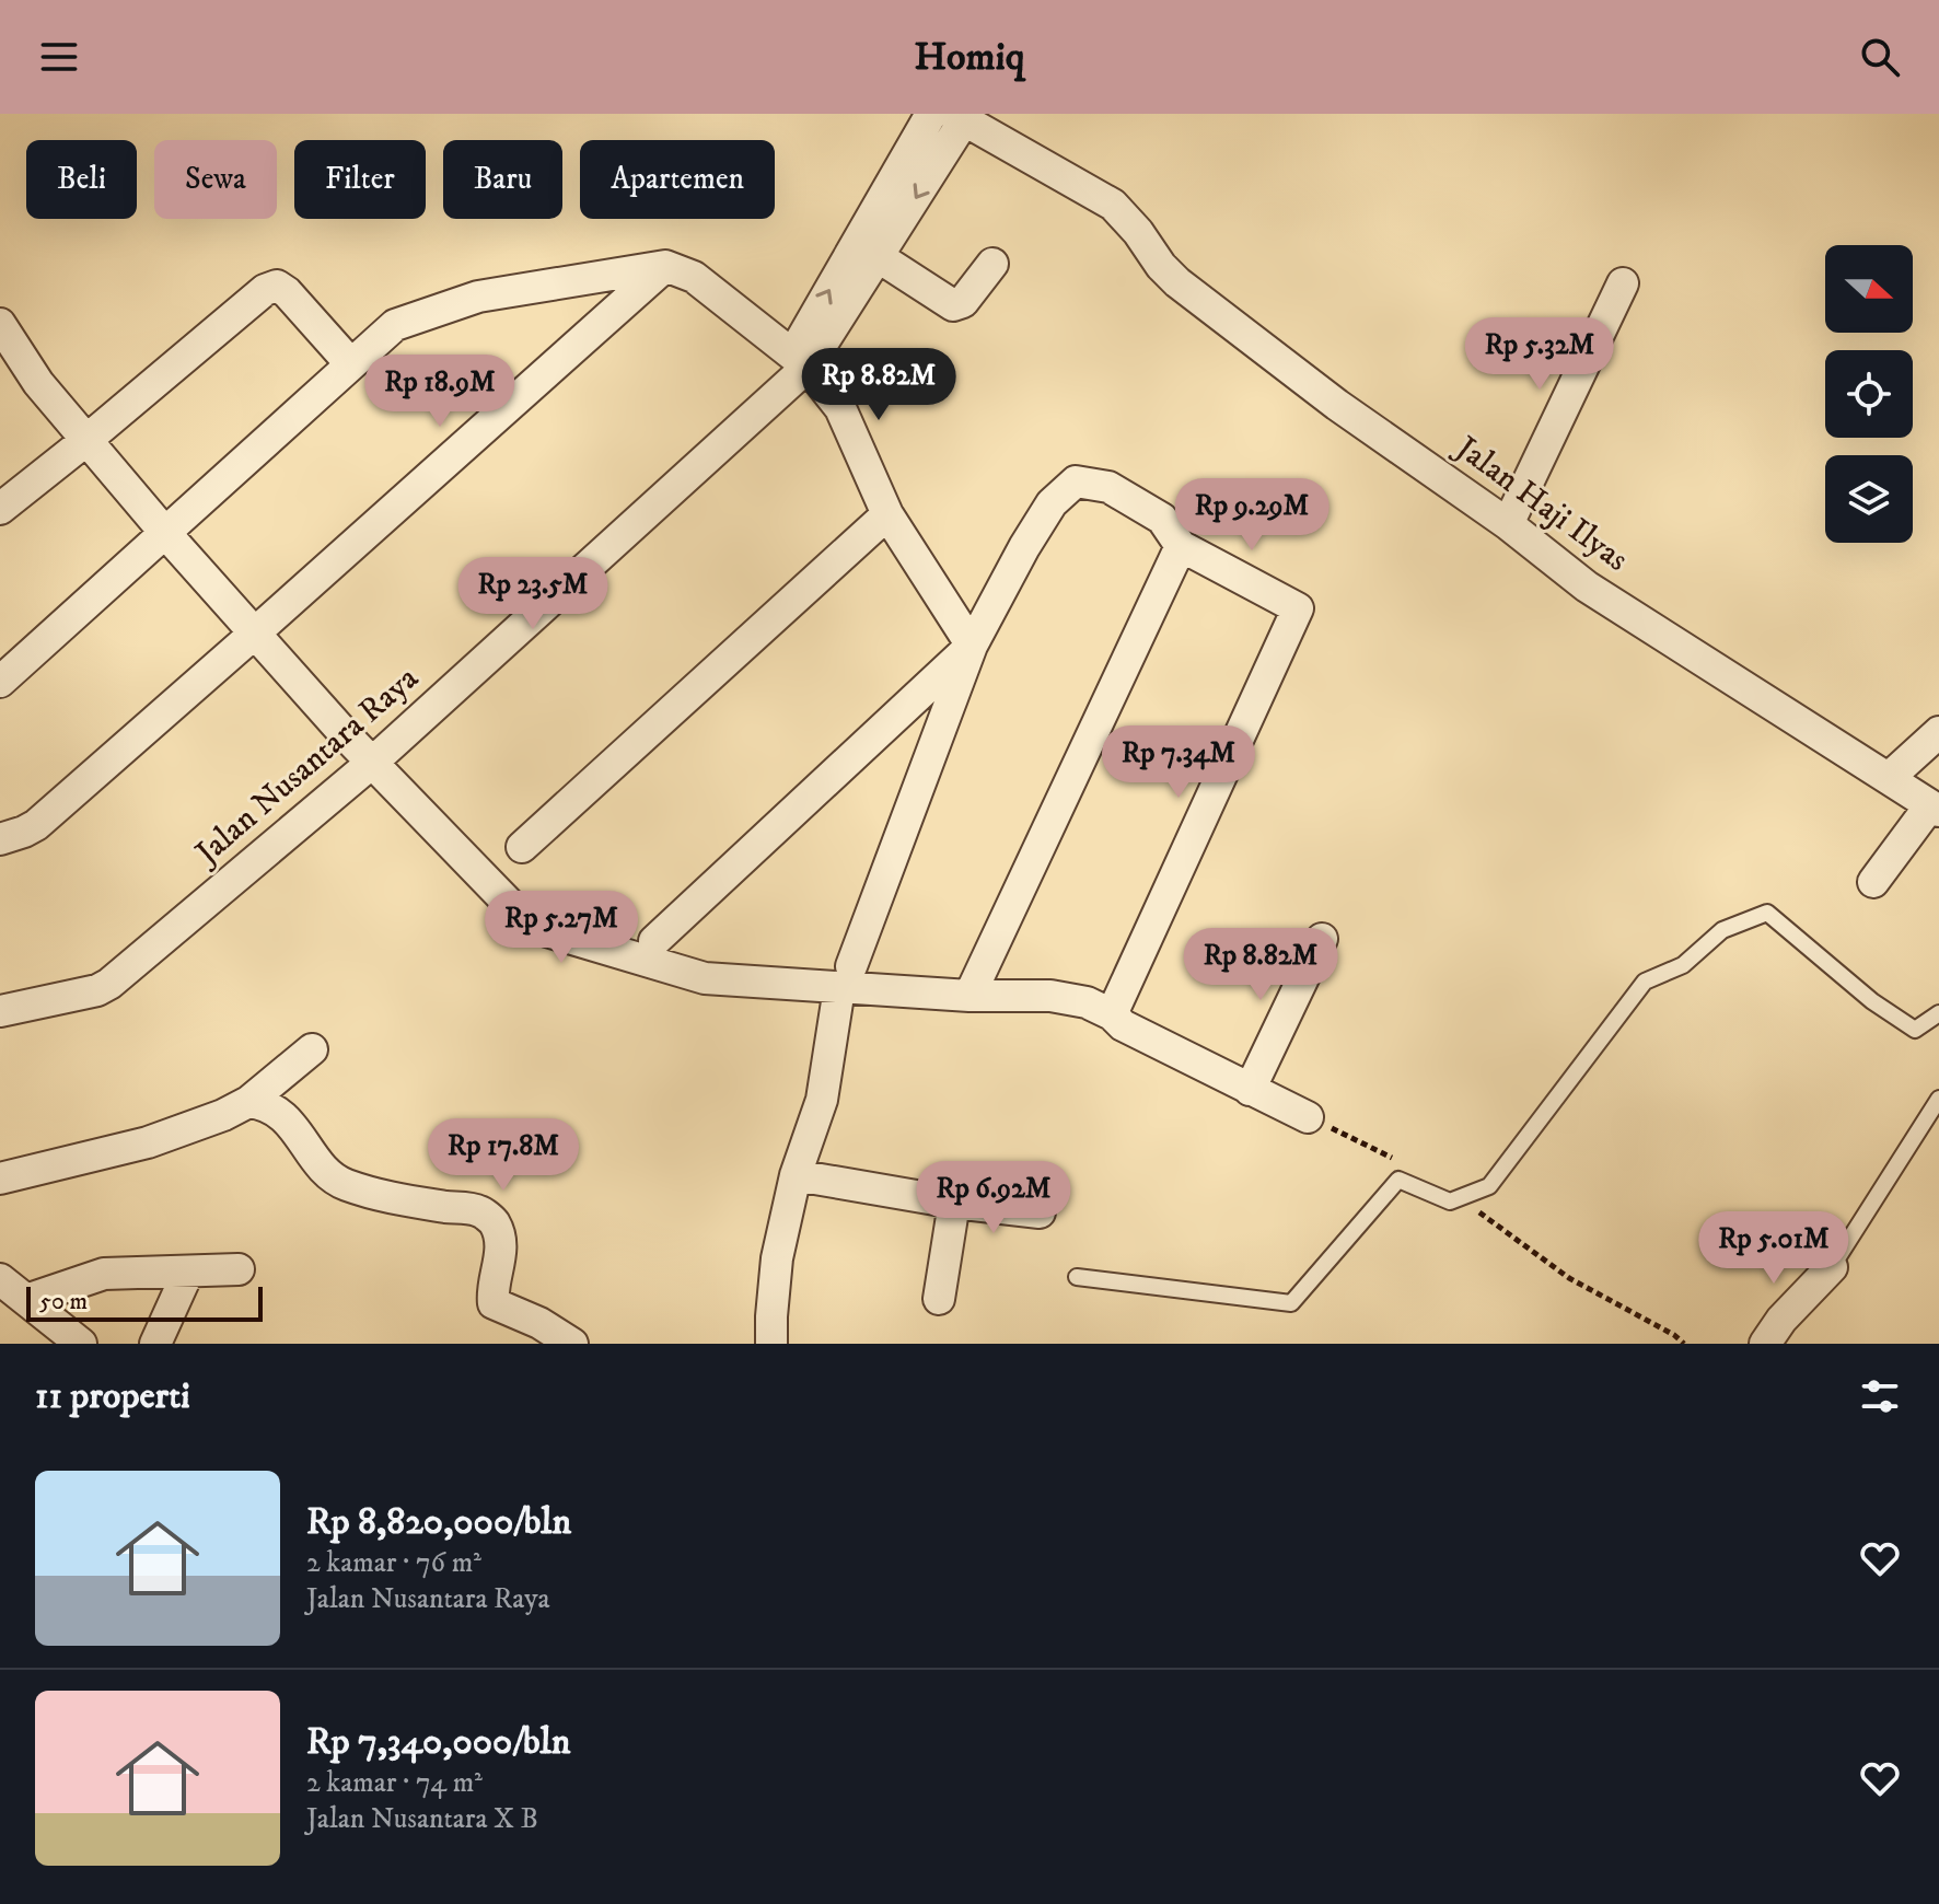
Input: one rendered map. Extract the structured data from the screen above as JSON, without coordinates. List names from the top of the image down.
{
  "streets": {
    "street": ["Jalan Haji Ilyas", "Jalan Nusantara Raya"]
  },
  "crossings": [
    ["Jalan Haji Ilyas", "Jalan Nusantara Raya"]
  ],
  "scale_bar": "50 m",
  "north": "right",
  "page": {
    "header": "Homiq",
    "chip": [
      "Beli",
      "Sewa",
      "Filter",
      "Baru",
      "Apartemen"
    ],
    "price": [
      "Rp 5.32M",
      "Rp 8.82M",
      "Rp 18.9M",
      "Rp 9.29M",
      "Rp 23.5M",
      "Rp 7.34M",
      "Rp 5.27M",
      "Rp 8.82M",
      "Rp 17.8M",
      "Rp 6.92M",
      "Rp 5.01M"
    ],
    "scale": "50 m",
    "heading": "11 properti",
    "list": [
      {
        "name": "Rp 8,820,000/bln",
        "note": "2 kamar · 76 m² · Jalan Nusantara Raya"
      },
      {
        "name": "Rp 7,340,000/bln",
        "note": "2 kamar · 74 m² · Jalan Nusantara X B"
      }
    ]
  }
}
